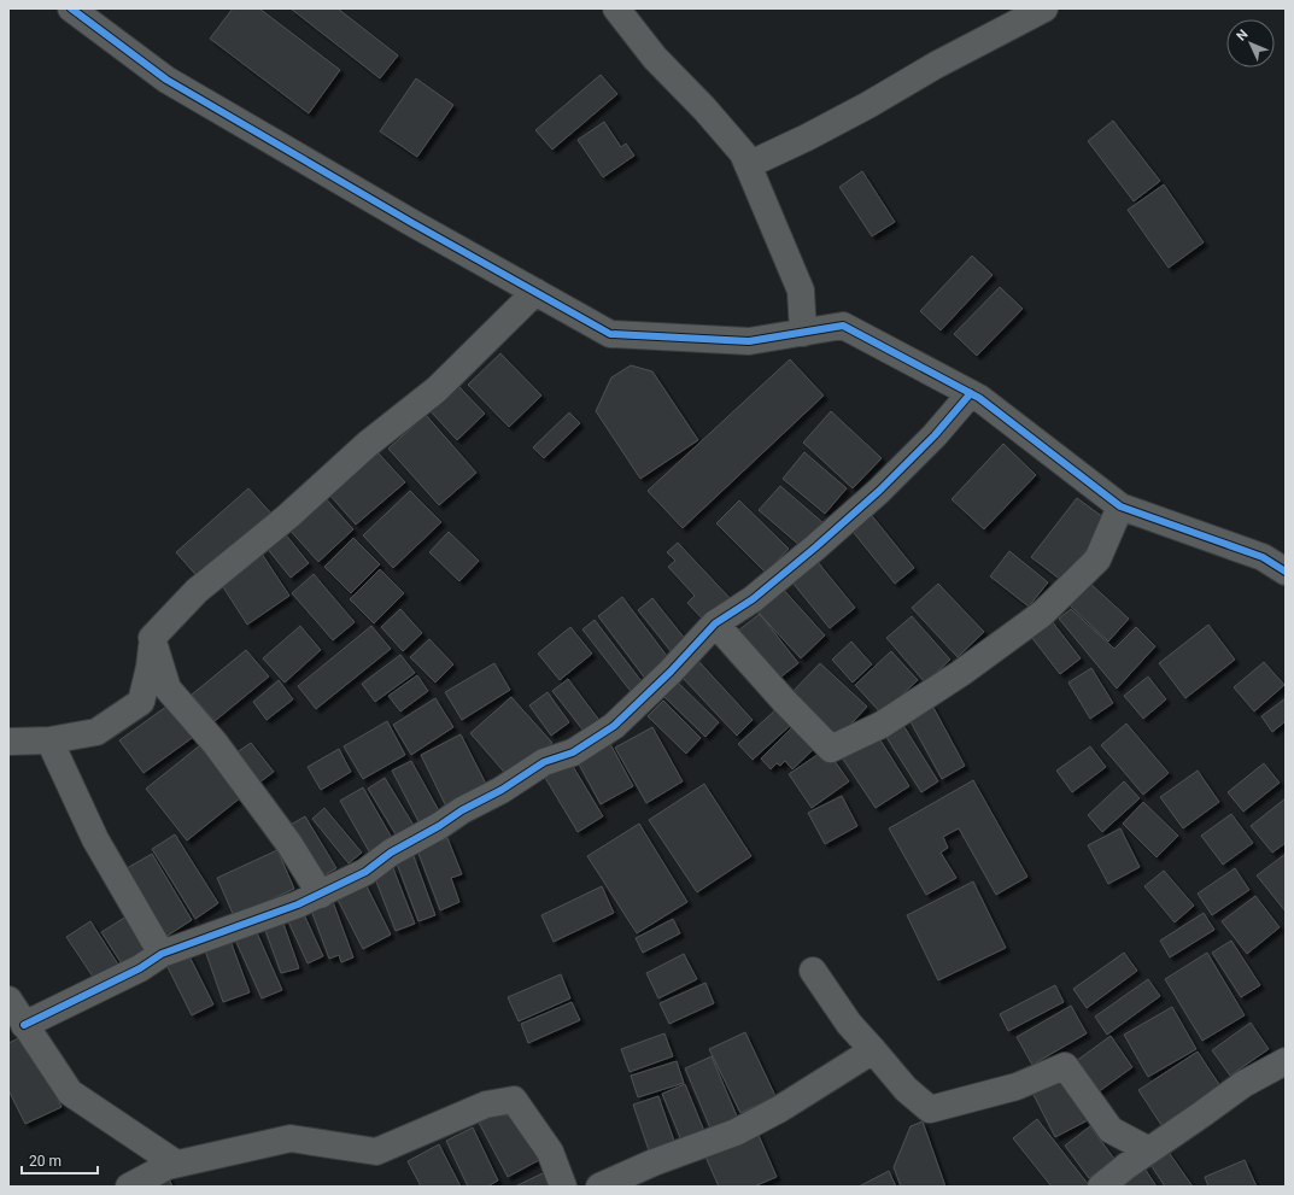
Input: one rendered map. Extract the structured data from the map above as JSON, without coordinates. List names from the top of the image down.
{
  "scale_bar": "20 m",
  "north": "top left"
}
